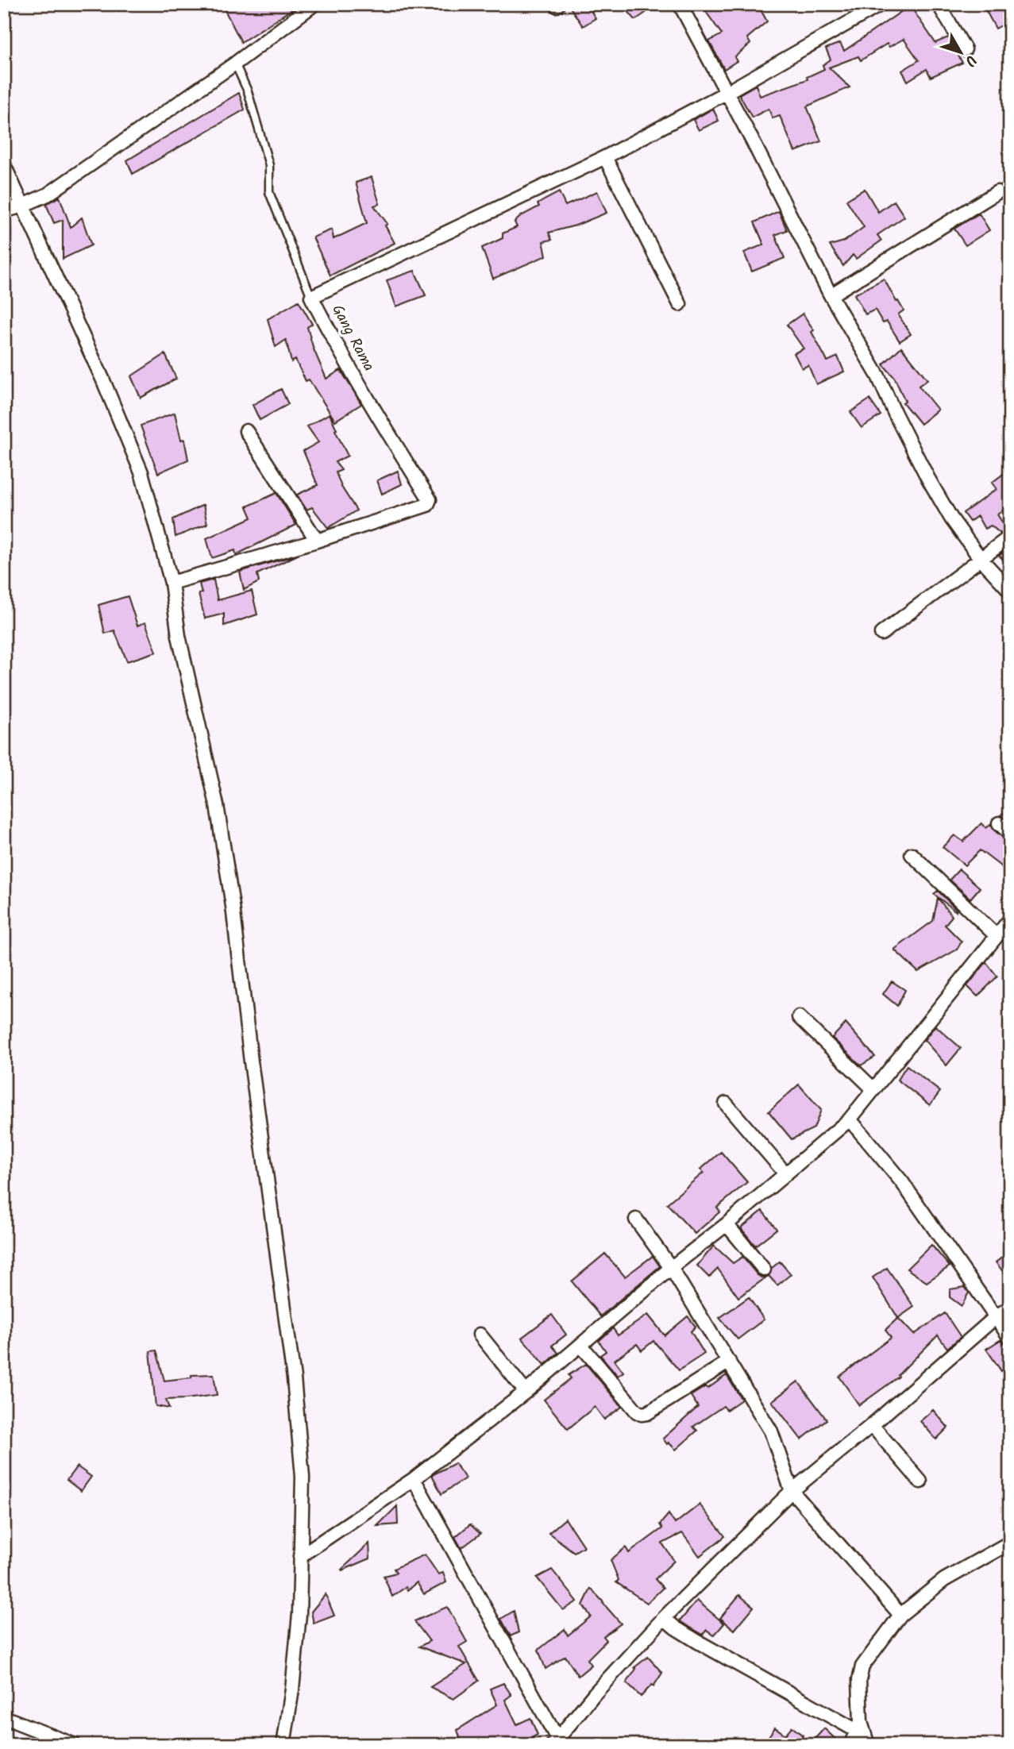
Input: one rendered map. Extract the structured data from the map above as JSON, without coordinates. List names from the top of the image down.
{
  "streets": {
    "street": ["Gang Rama"]
  },
  "north": "bottom right"
}
